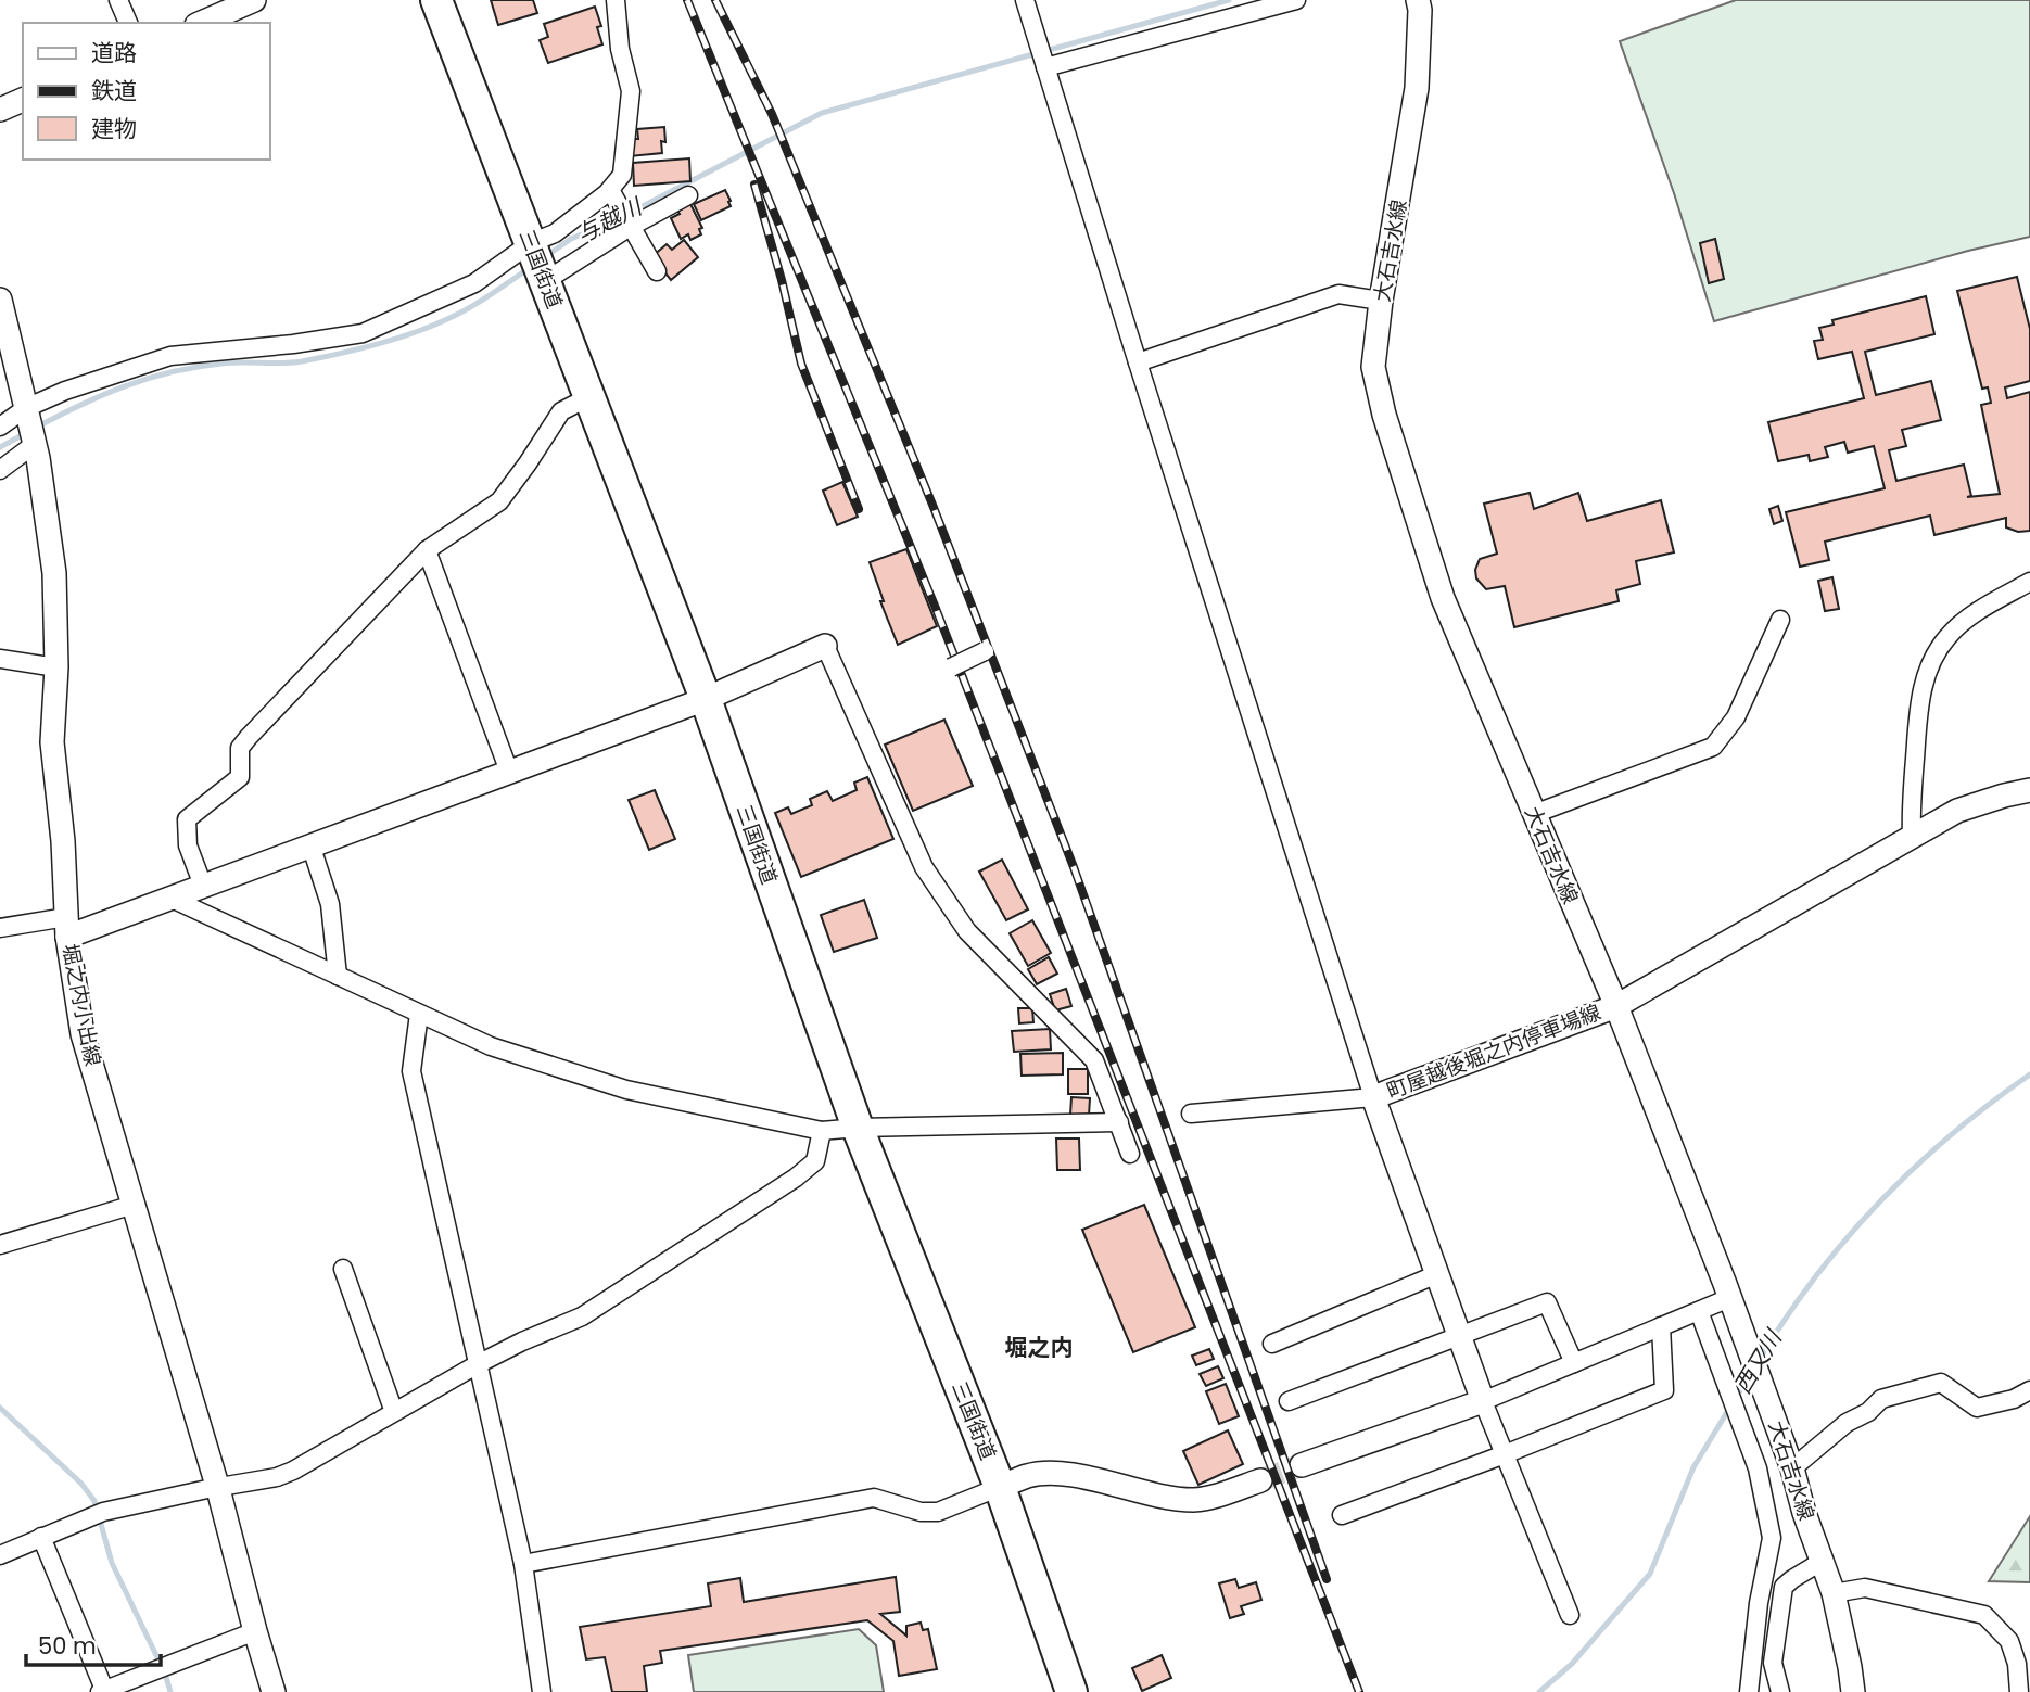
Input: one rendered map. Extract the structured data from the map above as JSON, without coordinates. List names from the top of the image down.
{
  "streets": {
    "highway": ["三国街道"],
    "main road": ["大石吉水線", "堀之内小出線", "町屋越後堀之内停車場線"]
  },
  "crossings": [
    ["大石吉水線", "町屋越後堀之内停車場線"]
  ],
  "districts": ["堀之内"],
  "water": ["与越川", "西又川"],
  "legend": ["道路", "鉄道", "建物"],
  "scale_bar": "50 m"
}
